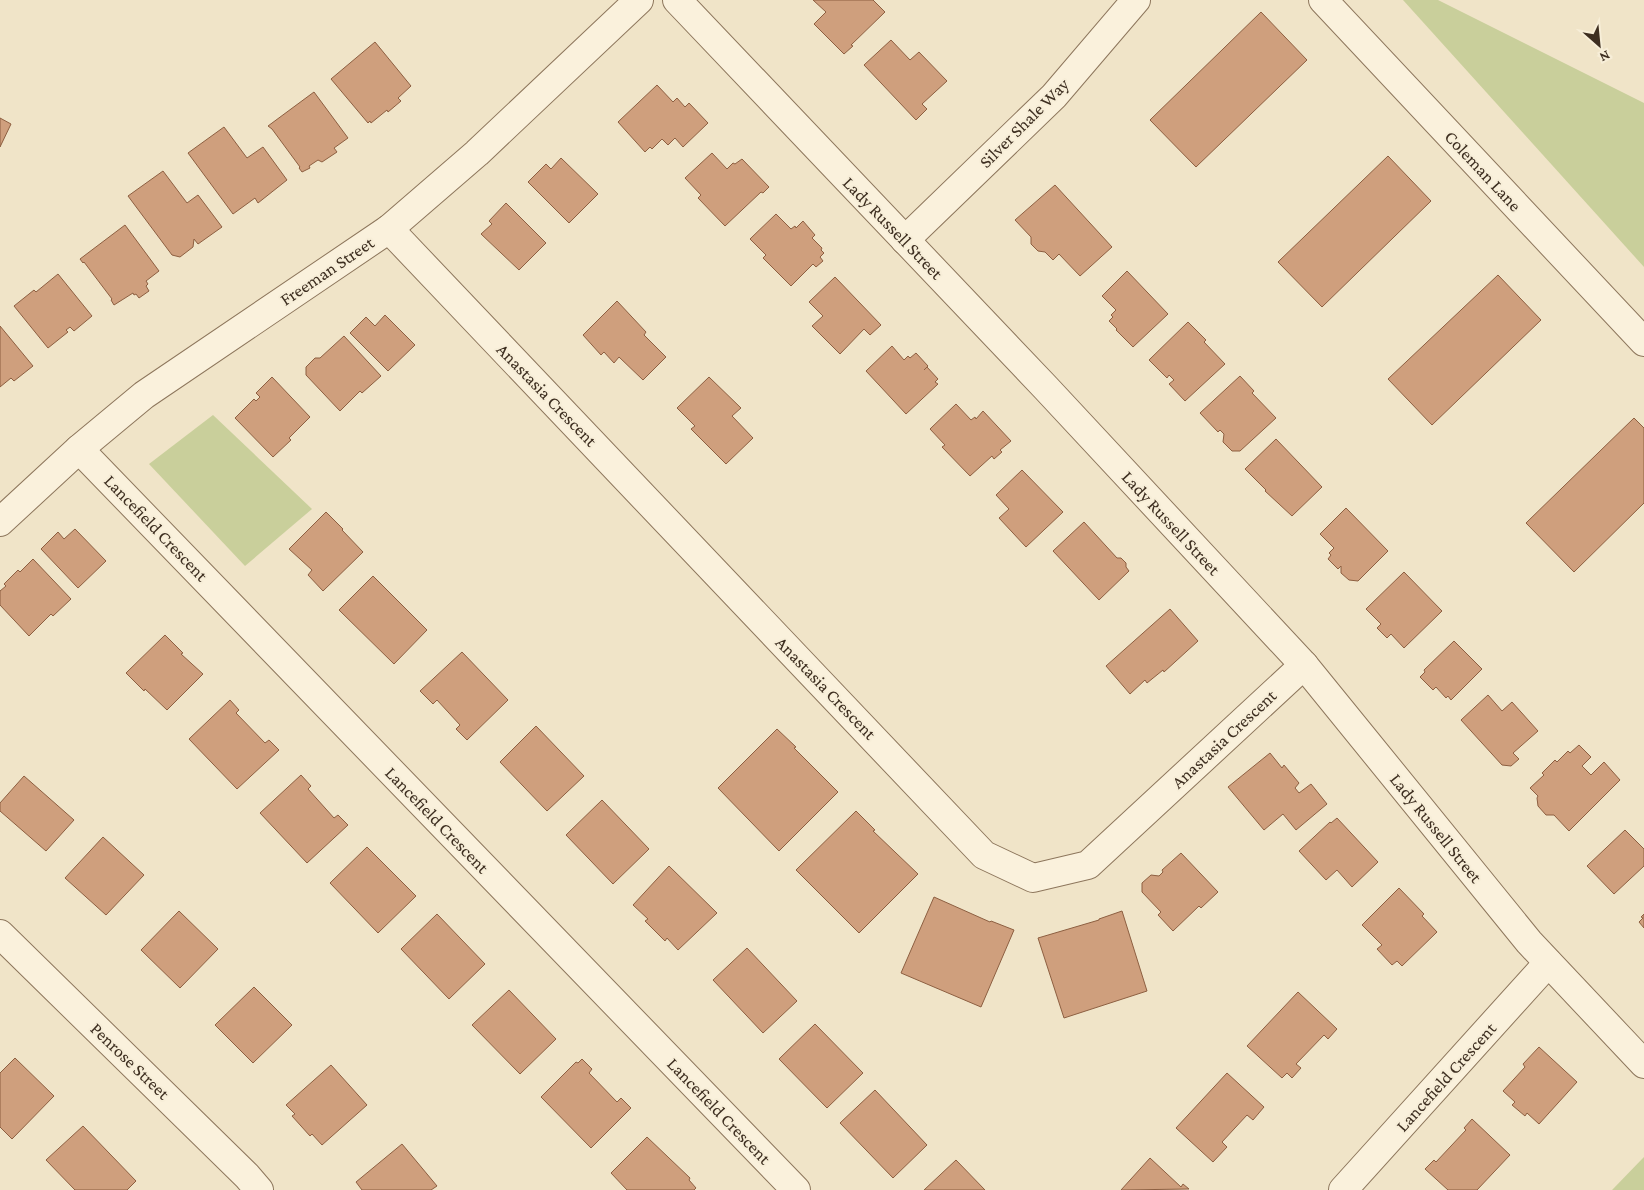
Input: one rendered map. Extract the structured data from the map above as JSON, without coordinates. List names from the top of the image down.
{
  "streets": {
    "street": [
      "Silver Shale Way",
      "Coleman Lane",
      "Lady Russell Street",
      "Freeman Street",
      "Anastasia Crescent",
      "Lancefield Crescent",
      "Penrose Street"
    ]
  },
  "crossings": [
    ["Silver Shale Way", "Lady Russell Street"],
    ["Lady Russell Street", "Anastasia Crescent"],
    ["Lady Russell Street", "Lancefield Crescent"],
    ["Freeman Street", "Anastasia Crescent"],
    ["Freeman Street", "Lancefield Crescent"]
  ],
  "north": "bottom right"
}
